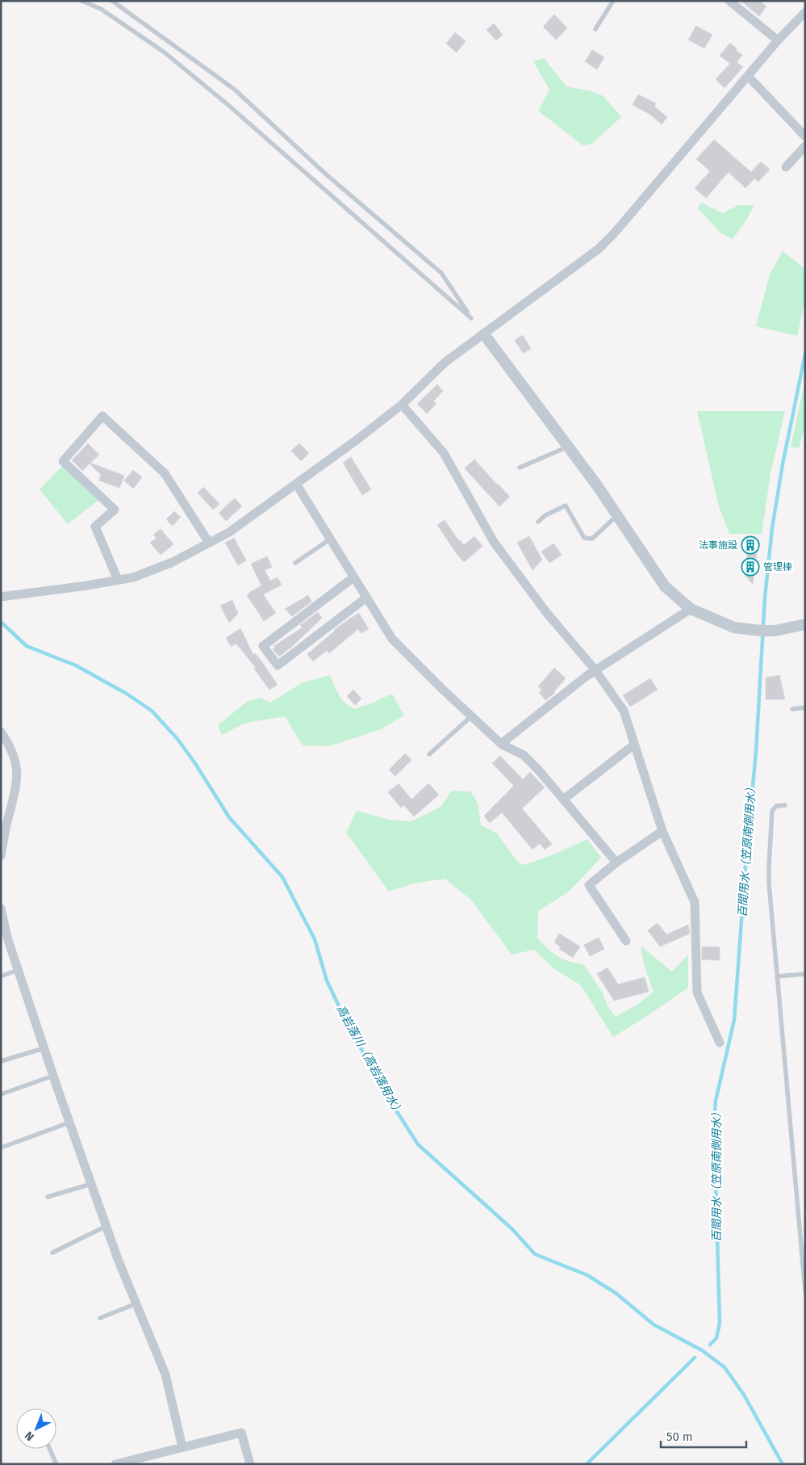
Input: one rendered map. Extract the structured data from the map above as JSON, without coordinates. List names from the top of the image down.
{
  "water": ["百間用水（笠原南側用水）", "高岩落川（高岩落用水）"],
  "places": {
    "building": ["法事施設", "管理棟"]
  },
  "scale_bar": "50 m",
  "north": "bottom left"
}
